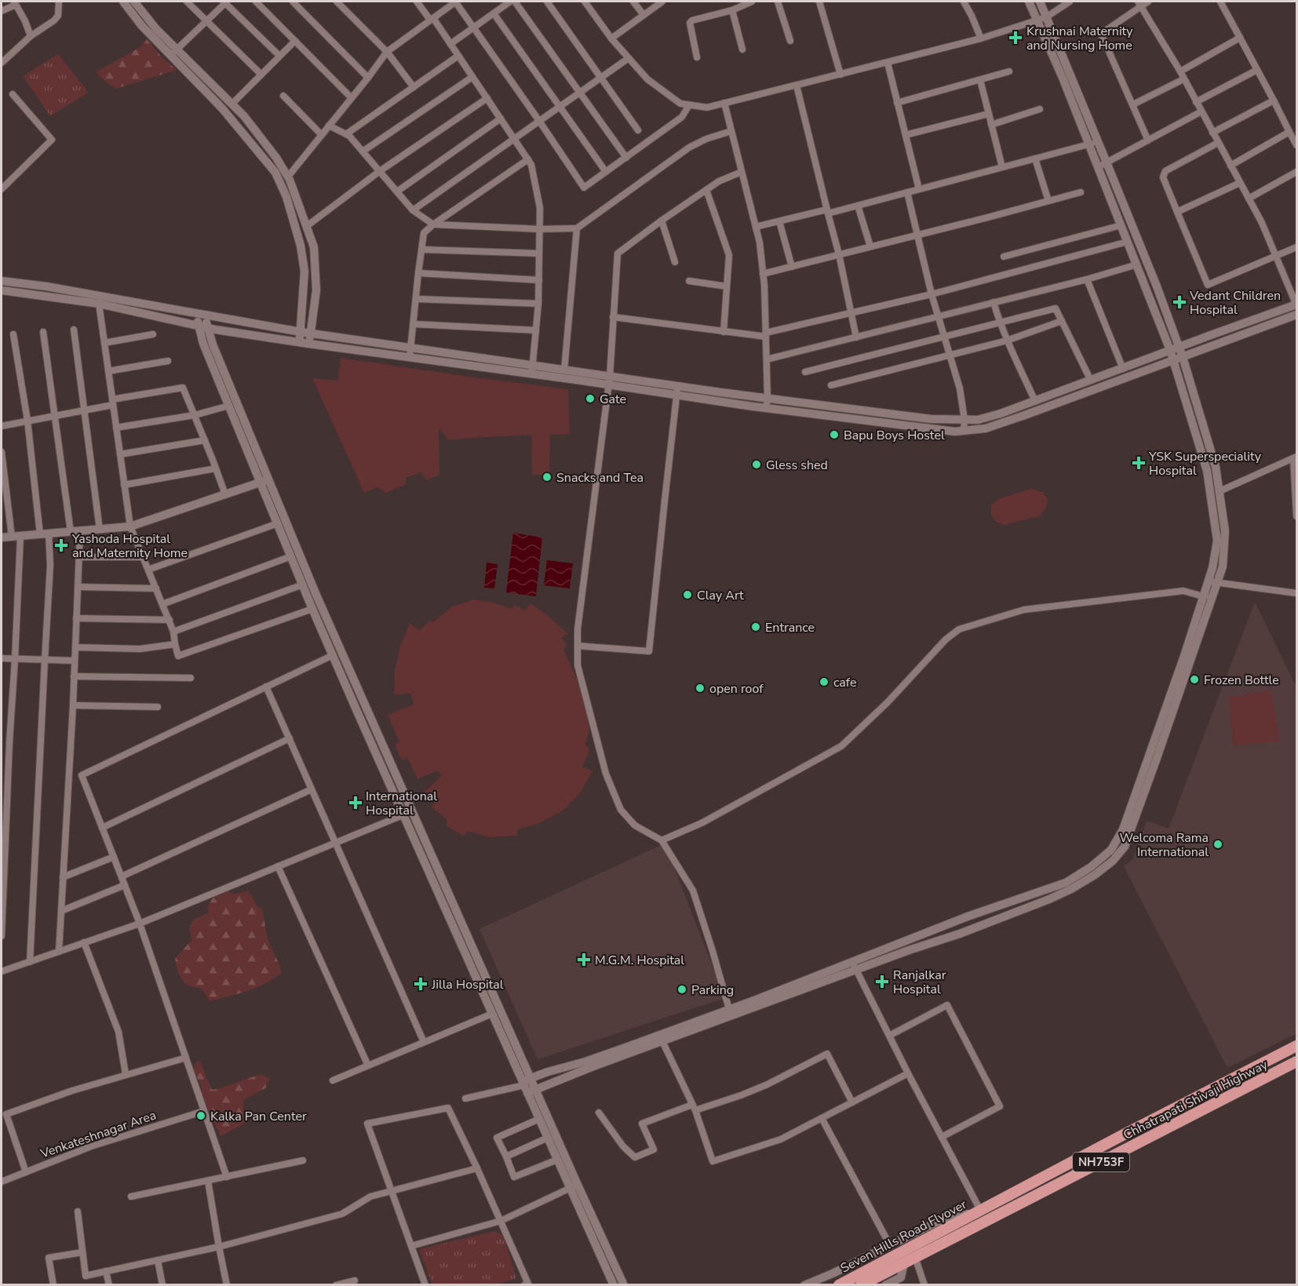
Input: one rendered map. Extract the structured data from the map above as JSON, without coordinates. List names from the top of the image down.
{
  "streets": {
    "highway": ["Chhatrapati Shivaji Highway", "NH753F", "Seven Hills Road Flyover"],
    "street": ["Venkateshnagar Area"]
  },
  "crossings": [
    ["Chhatrapati Shivaji Highway", "Seven Hills Road Flyover"]
  ],
  "places": {
    "health": [
      "Krushnai Maternity and Nursing Home",
      "Vedant Children Hospital",
      "YSK Superspeciality Hospital",
      "Yashoda Hospital and Maternity Home",
      "International Hospital",
      "M.G.M. Hospital",
      "Ranjalkar Hospital",
      "Jilla Hospital"
    ],
    "other": [
      "Gate",
      "Bapu Boys Hostel",
      "Gless shed",
      "Snacks and Tea",
      "Clay Art",
      "Entrance",
      "Frozen Bottle",
      "cafe",
      "open roof",
      "Welcoma Rama International",
      "Parking",
      "Kalka Pan Center"
    ]
  }
}
